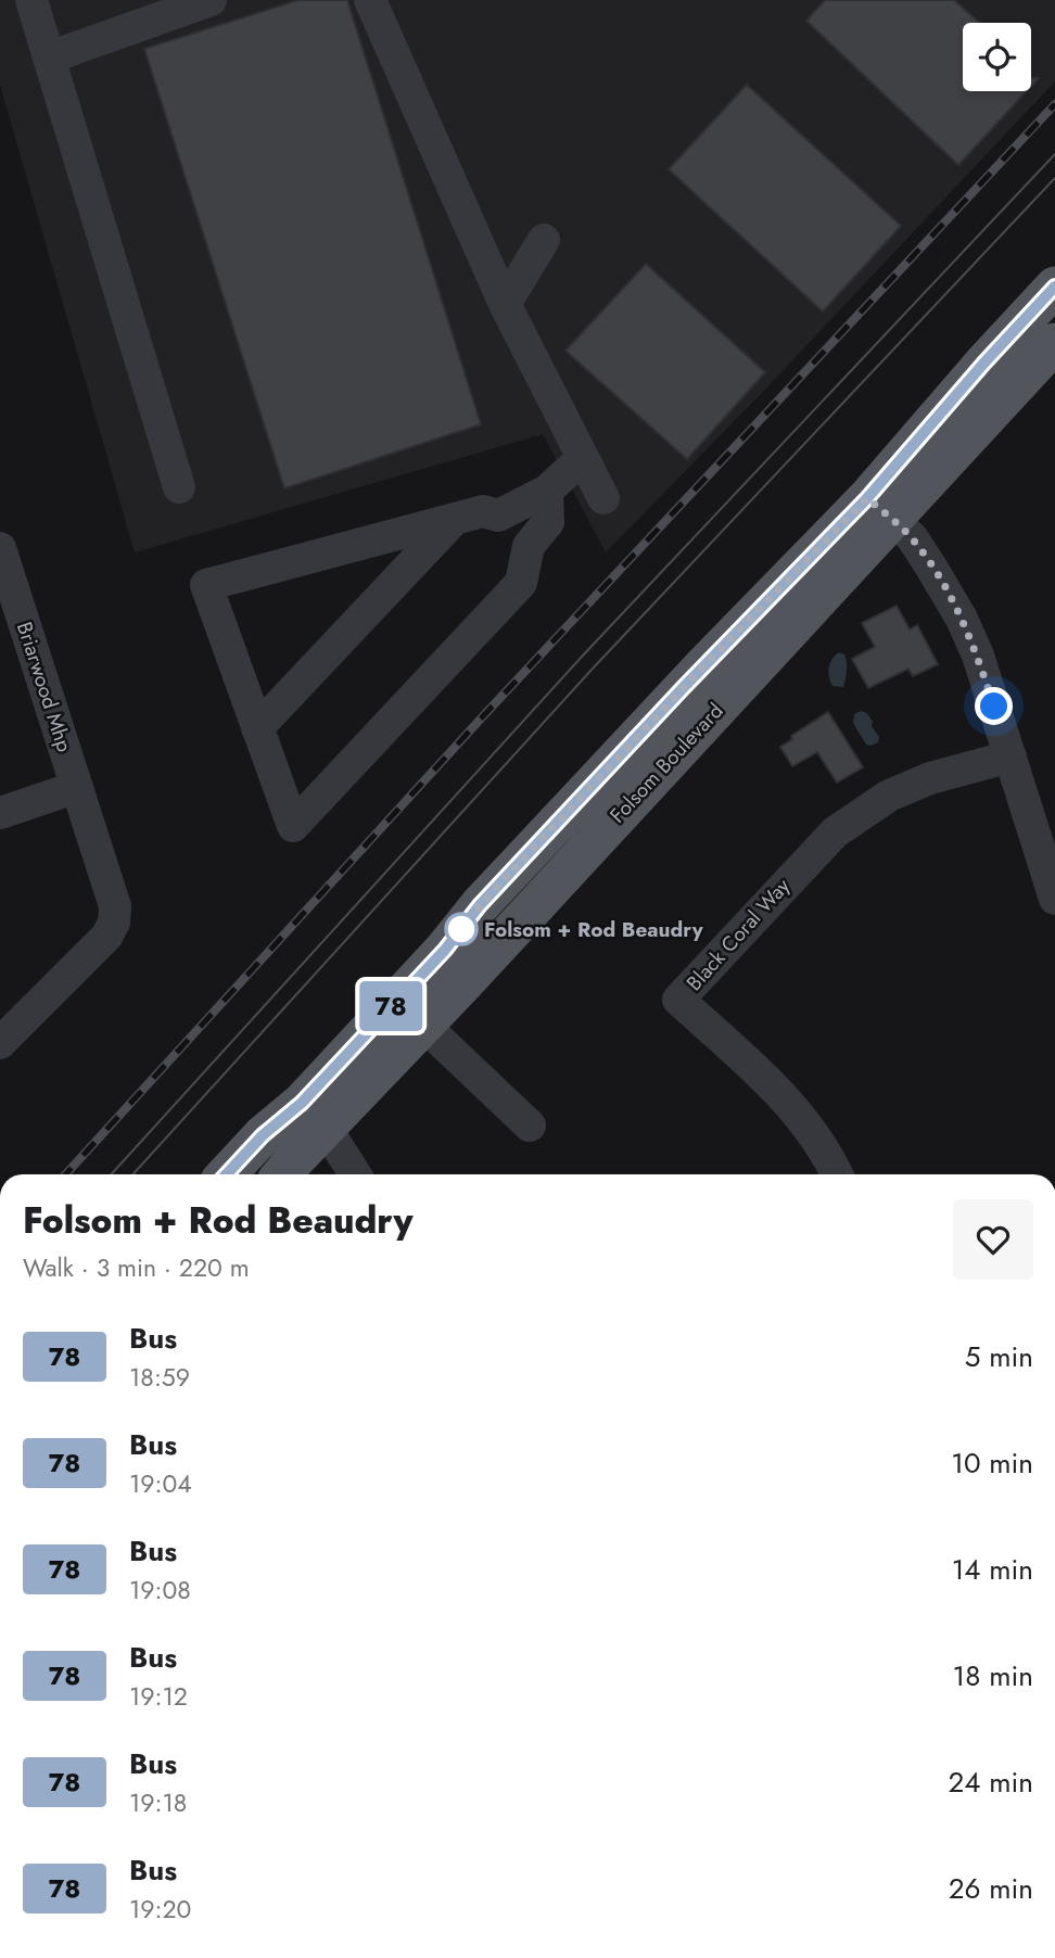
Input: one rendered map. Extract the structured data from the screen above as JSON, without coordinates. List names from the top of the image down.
{
  "streets": {
    "main road": ["Folsom Boulevard"],
    "street": ["Briarwood Mhp", "Black Coral Way"]
  },
  "places": ["Folsom + Rod Beaudry"],
  "lines": ["bus line 78"],
  "page": {
    "on_map": "78",
    "heading": ["Folsom + Rod Beaudry", "Walk · 3 min · 220 m"],
    "list": [
      {
        "mark": "78",
        "name": "Bus",
        "note": "18:59",
        "value": "5 min"
      },
      {
        "mark": "78",
        "name": "Bus",
        "note": "19:04",
        "value": "10 min"
      },
      {
        "mark": "78",
        "name": "Bus",
        "note": "19:08",
        "value": "14 min"
      },
      {
        "mark": "78",
        "name": "Bus",
        "note": "19:12",
        "value": "18 min"
      },
      {
        "mark": "78",
        "name": "Bus",
        "note": "19:18",
        "value": "24 min"
      },
      {
        "mark": "78",
        "name": "Bus",
        "note": "19:20",
        "value": "26 min"
      }
    ]
  }
}
